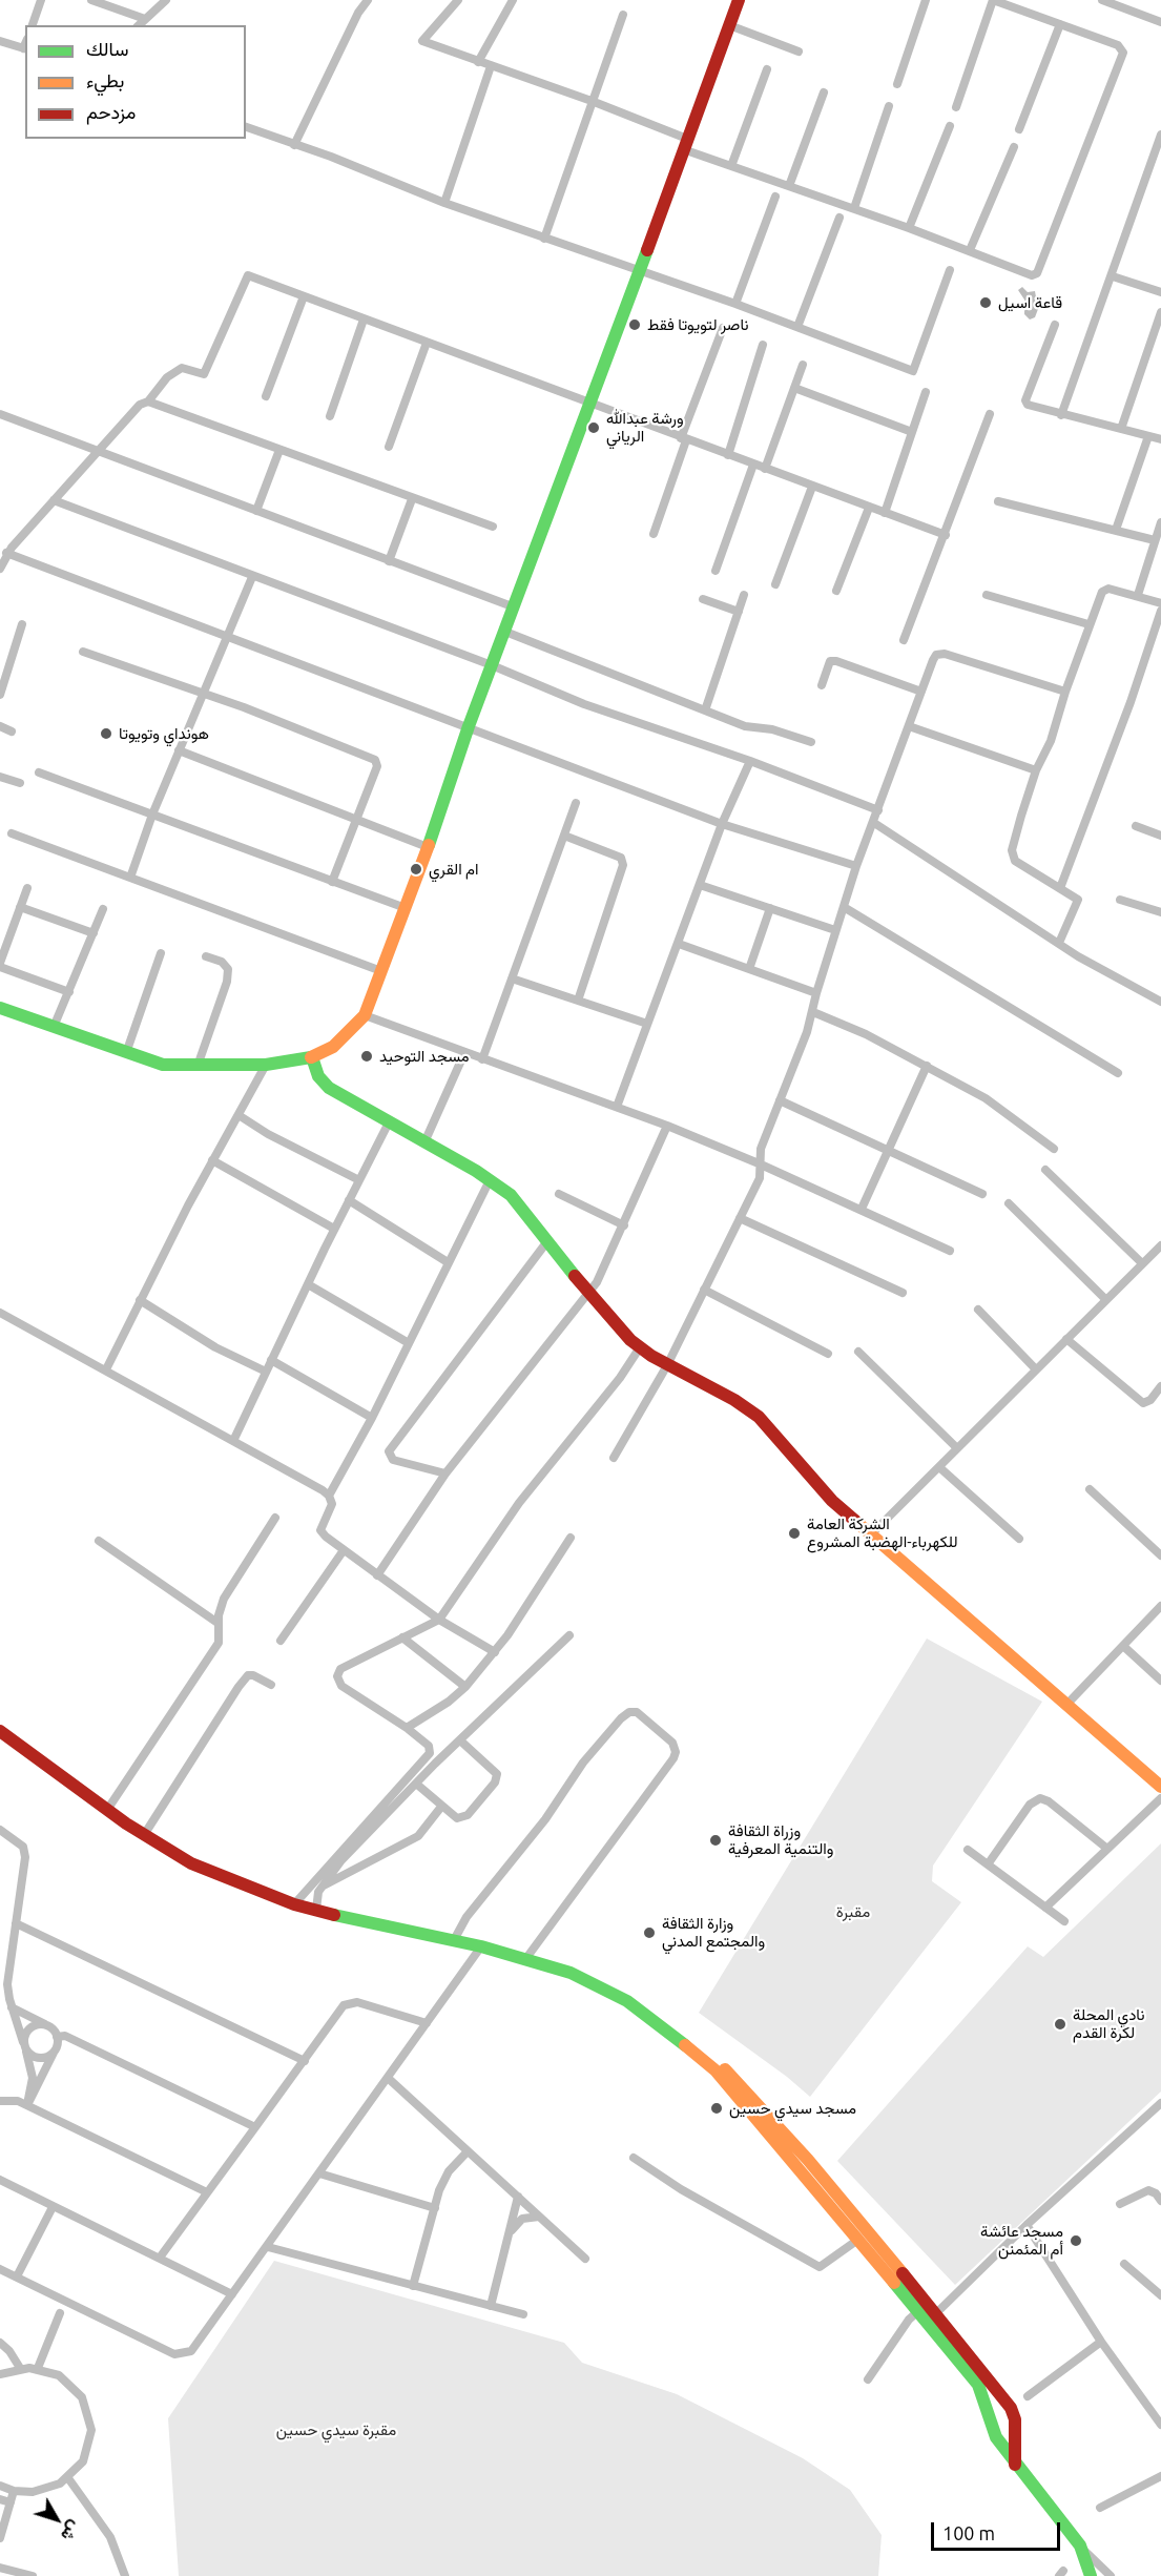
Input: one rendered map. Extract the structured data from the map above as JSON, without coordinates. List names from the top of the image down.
{
  "parks": ["مقبرة", "مقبرة سيدي حسين"],
  "places": [
    "قاعة اسيل",
    "ناصر لتويوتا فقط",
    "ورشة عبدالله الرياني",
    "هونداي وتويوتا",
    "ام القري",
    "مسجد التوحيد",
    "الشركة العامة للكهرباء-الهضبة المشروع",
    "وزراة الثقافة والتنمية المعرفية",
    "وزارة الثقافة والمجتمع المدني",
    "نادي المحلة لكرة القدم",
    "مسجد سيدي حسين",
    "مسجد عائشة أم المئمنن"
  ],
  "legend": ["سالك", "بطيء", "مزدحم"],
  "scale_bar": "100 m",
  "north": "bottom right"
}
